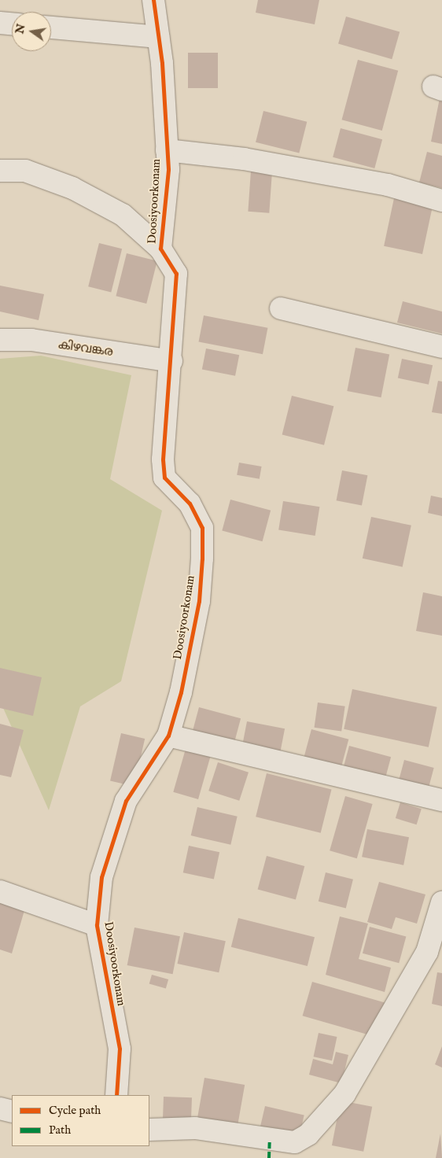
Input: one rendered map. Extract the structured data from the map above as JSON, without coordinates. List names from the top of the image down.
{
  "streets": {
    "street": ["Doosiyoorkonam", "കിഴവങ്കര"]
  },
  "crossings": [
    ["Doosiyoorkonam", "കിഴവങ്കര"]
  ],
  "legend": ["Cycle path", "Path"],
  "north": "left"
}
